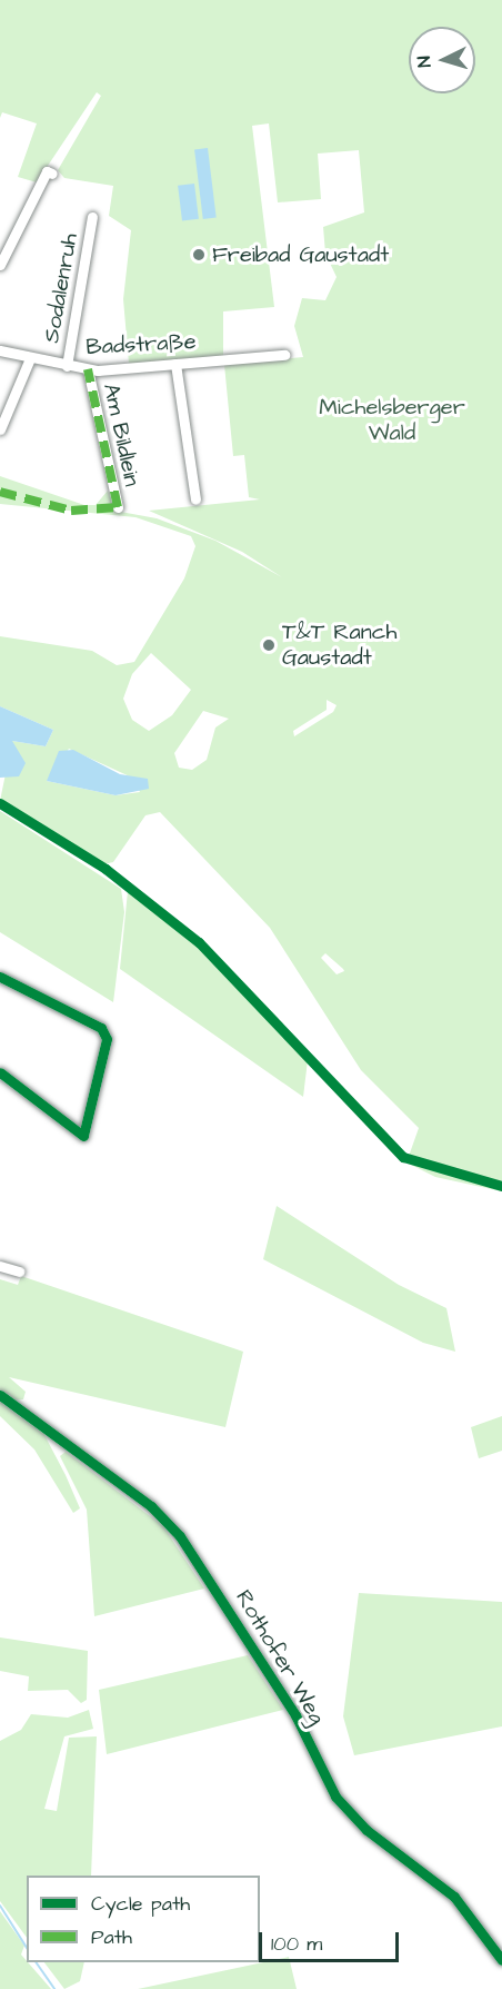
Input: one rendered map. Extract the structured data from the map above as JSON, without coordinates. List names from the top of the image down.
{
  "streets": {
    "street": [
      "Sodalenruh",
      "Badstraße",
      "Am Bildlein",
      "Rothofer Weg"
    ]
  },
  "crossings": [
    ["Sodalenruh", "Badstraße"],
    ["Badstraße", "Am Bildlein"]
  ],
  "parks": ["Michelsberger Wald"],
  "places": ["Freibad Gaustadt", "T&T Ranch Gaustadt"],
  "legend": ["Cycle path", "Path"],
  "scale_bar": "100 m",
  "north": "left"
}
